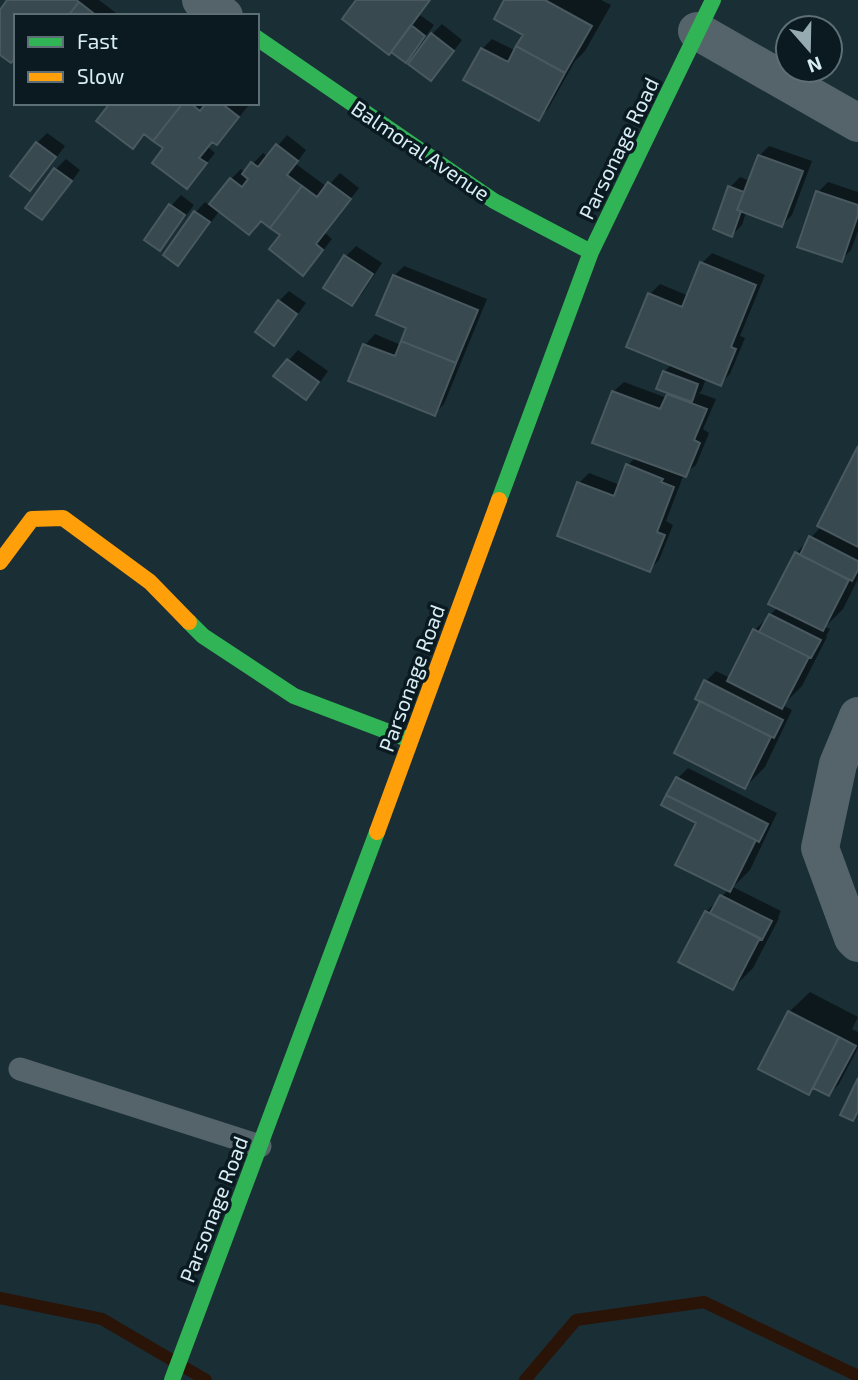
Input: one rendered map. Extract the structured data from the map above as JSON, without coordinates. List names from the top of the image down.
{
  "streets": {
    "street": ["Parsonage Road", "Balmoral Avenue"]
  },
  "crossings": [
    ["Parsonage Road", "Balmoral Avenue"]
  ],
  "legend": ["Fast", "Slow"],
  "north": "bottom"
}
